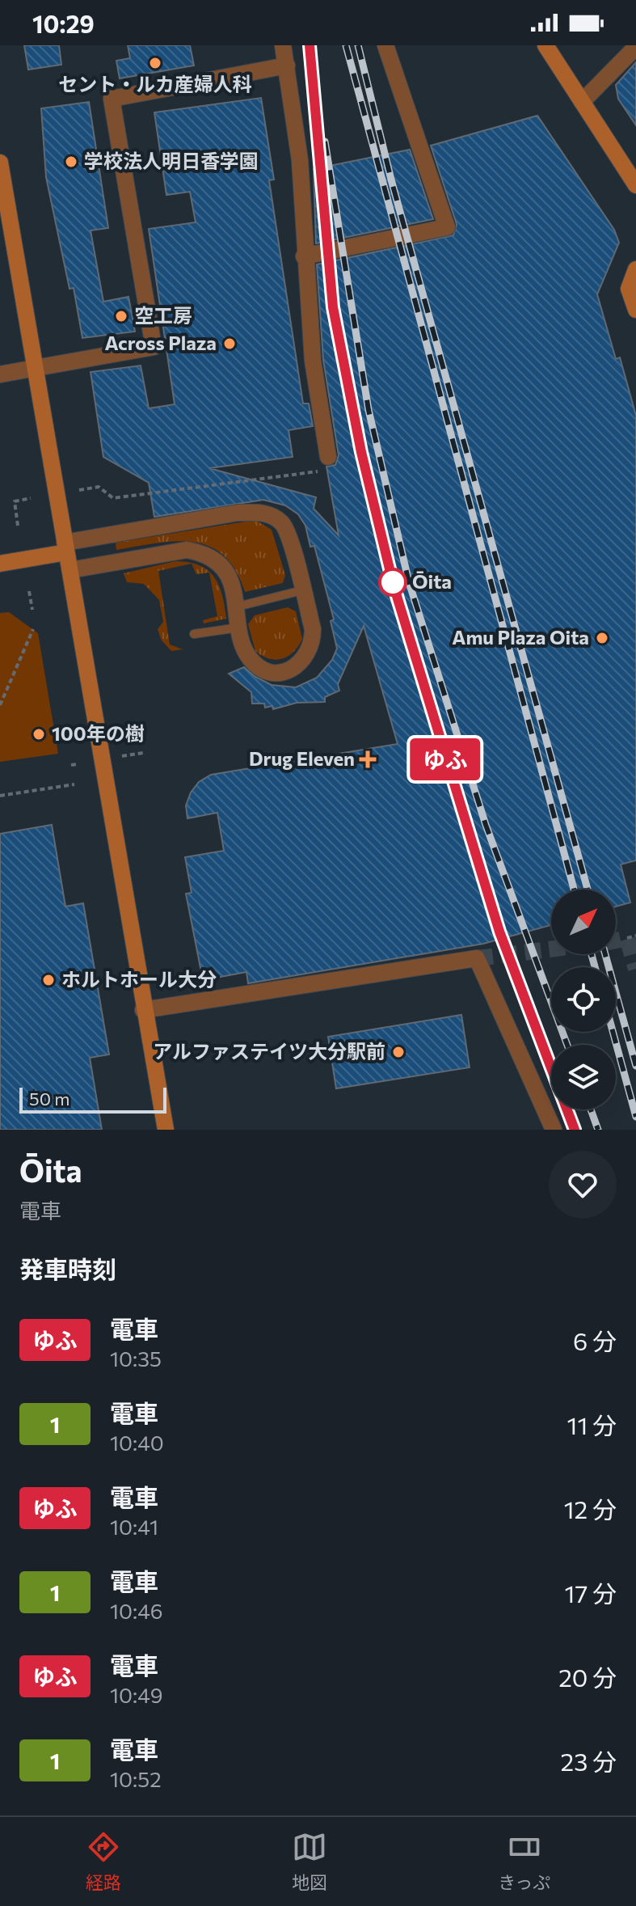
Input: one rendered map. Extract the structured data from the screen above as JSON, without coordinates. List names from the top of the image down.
{
  "places": {
    "other": [
      "セント・ルカ産婦人科",
      "学校法人明日香学園",
      "空工房",
      "Across Plaza",
      "Ōita",
      "Amu Plaza Oita",
      "100年の樹",
      "ホルトホール大分",
      "アルファステイツ大分駅前"
    ],
    "health": ["Drug Eleven"]
  },
  "scale_bar": "50 m",
  "north": "top right",
  "page": {
    "status": "10:29",
    "on_map": "ゆふ",
    "scale": "50 m",
    "heading": [
      ["Ōita", "電車"],
      "発車時刻"
    ],
    "list": [
      {
        "mark": "ゆふ",
        "name": "電車",
        "note": "10:35",
        "value": "6 分"
      },
      {
        "mark": "1",
        "name": "電車",
        "note": "10:40",
        "value": "11 分"
      },
      {
        "mark": "ゆふ",
        "name": "電車",
        "note": "10:41",
        "value": "12 分"
      },
      {
        "mark": "1",
        "name": "電車",
        "note": "10:46",
        "value": "17 分"
      },
      {
        "mark": "ゆふ",
        "name": "電車",
        "note": "10:49",
        "value": "20 分"
      },
      {
        "mark": "1",
        "name": "電車",
        "note": "10:52",
        "value": "23 分"
      }
    ],
    "tabs": ["経路", "地図", "きっぷ"]
  }
}
